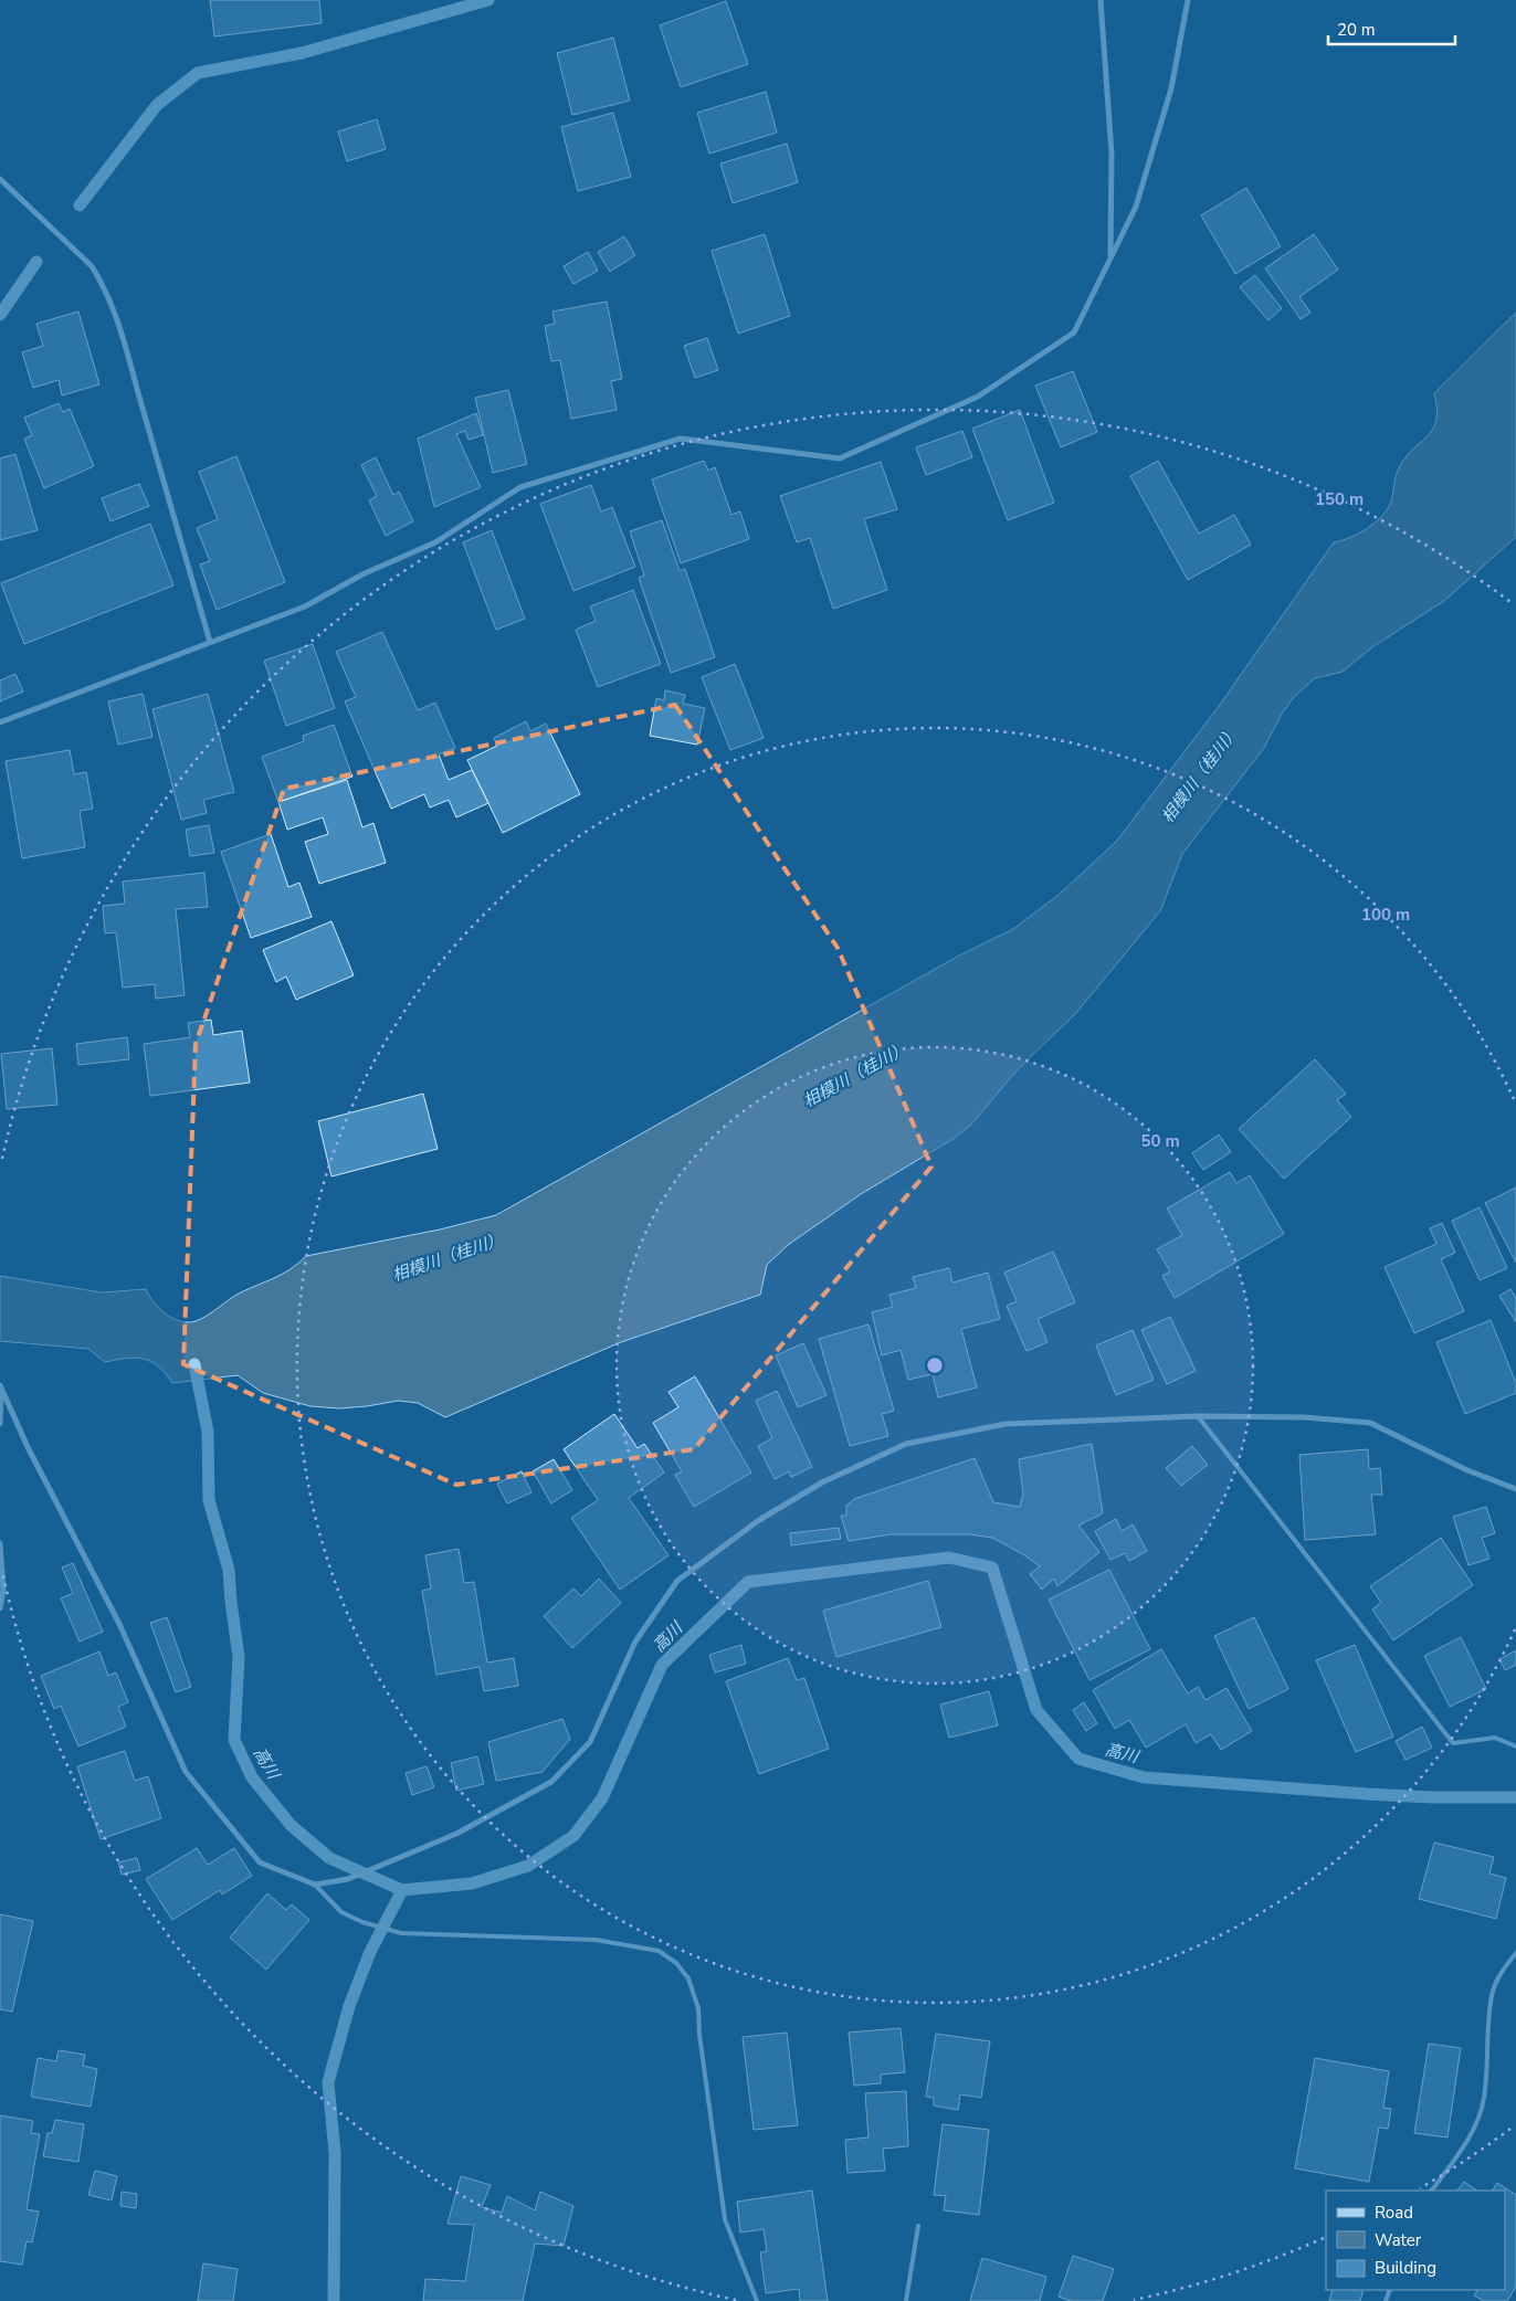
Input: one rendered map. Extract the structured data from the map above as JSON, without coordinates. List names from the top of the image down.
{
  "water": ["相模川（桂川）", "高川"],
  "legend": ["Road", "Water", "Building"],
  "scale_bar": "20 m",
  "rings": ["150 m", "100 m", "50 m"]
}
